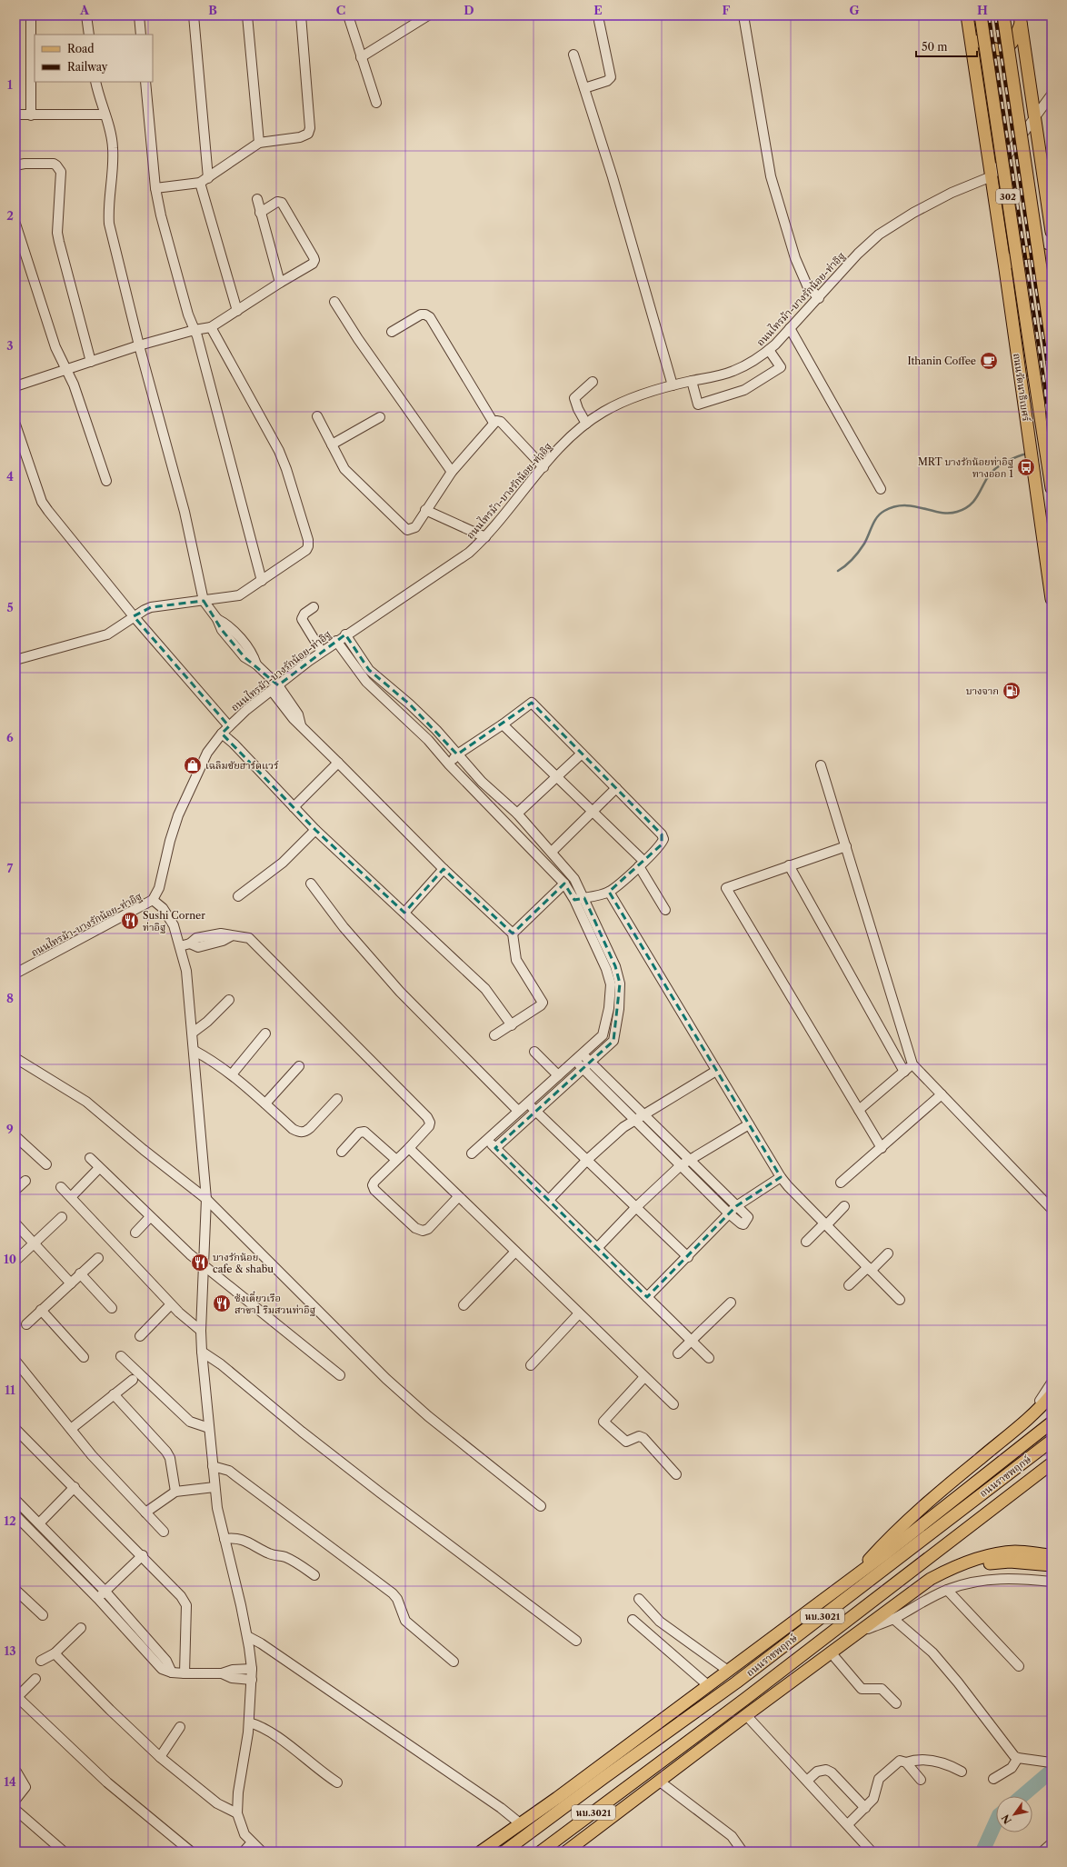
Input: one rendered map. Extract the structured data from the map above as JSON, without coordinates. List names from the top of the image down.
{
  "streets": {
    "main road": [
      "302",
      "ถนนรัตนาธิเบศร์",
      "ถนนราชพฤกษ์",
      "นบ.3021"
    ],
    "street": ["ถนนไทรม้า-บางรักน้อย-ท่าอิฐ"]
  },
  "crossings": [
    ["302", "ถนนไทรม้า-บางรักน้อย-ท่าอิฐ"],
    ["302", "ถนนรัตนาธิเบศร์"],
    ["ถนนไทรม้า-บางรักน้อย-ท่าอิฐ", "ถนนรัตนาธิเบศร์"]
  ],
  "places": {
    "cafe": ["Ithanin Coffee"],
    "bus stop": ["MRT บางรักน้อยท่าอิฐ ทางออก 1"],
    "fuel station": ["บางจาก"],
    "shop": ["เฉลิมชัยฮาร์ดแวร์"],
    "restaurant": ["Sushi Corner ท่าอิฐ", "บางรักน้อย cafe & shabu", "ซ้งเตี๋ยวเรือ สาขา1 ริมสวนท่าอิฐ"]
  },
  "legend": ["Road", "Railway"],
  "scale_bar": "50 m",
  "north": "bottom left",
  "grid": {
    "columns": [
      "A",
      "B",
      "C",
      "D",
      "E",
      "F",
      "G",
      "H"
    ],
    "rows": [
      "1",
      "2",
      "3",
      "4",
      "5",
      "6",
      "7",
      "8",
      "9",
      "10",
      "11",
      "12",
      "13",
      "14"
    ]
  }
}
